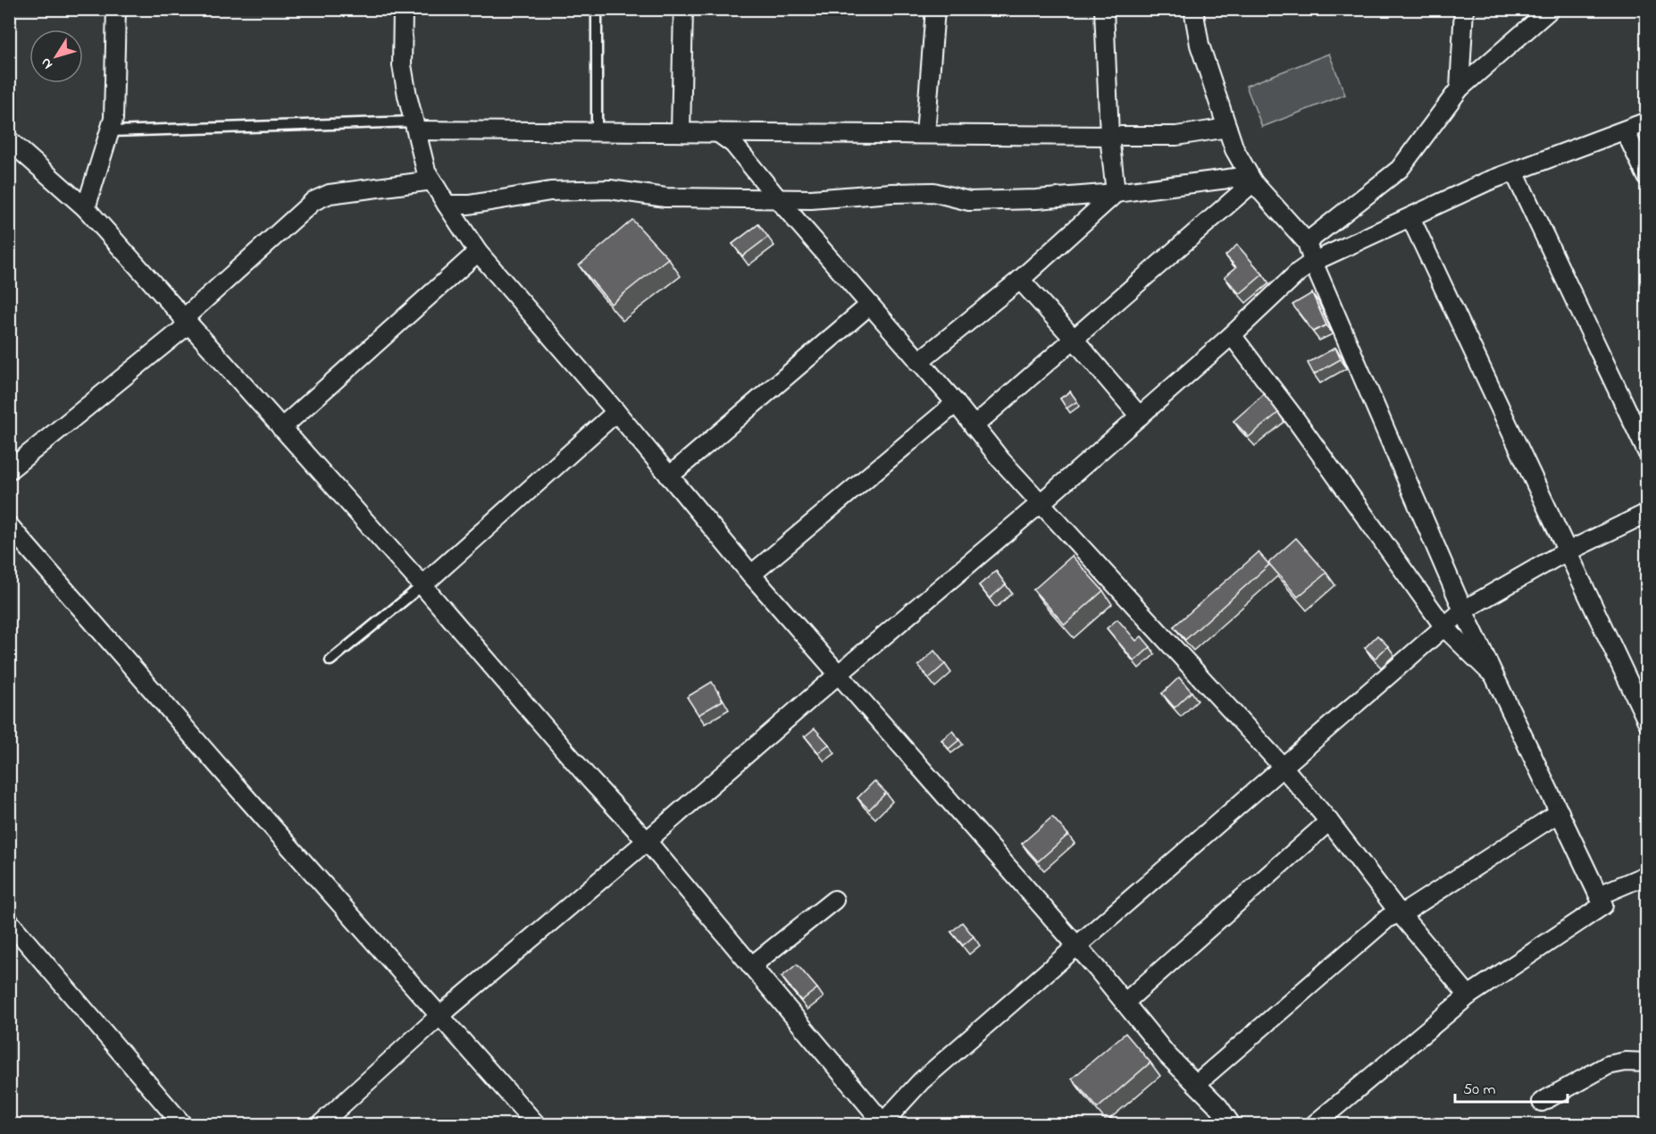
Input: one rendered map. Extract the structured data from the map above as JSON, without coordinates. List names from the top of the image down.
{
  "scale_bar": "50 m",
  "north": "bottom left"
}
